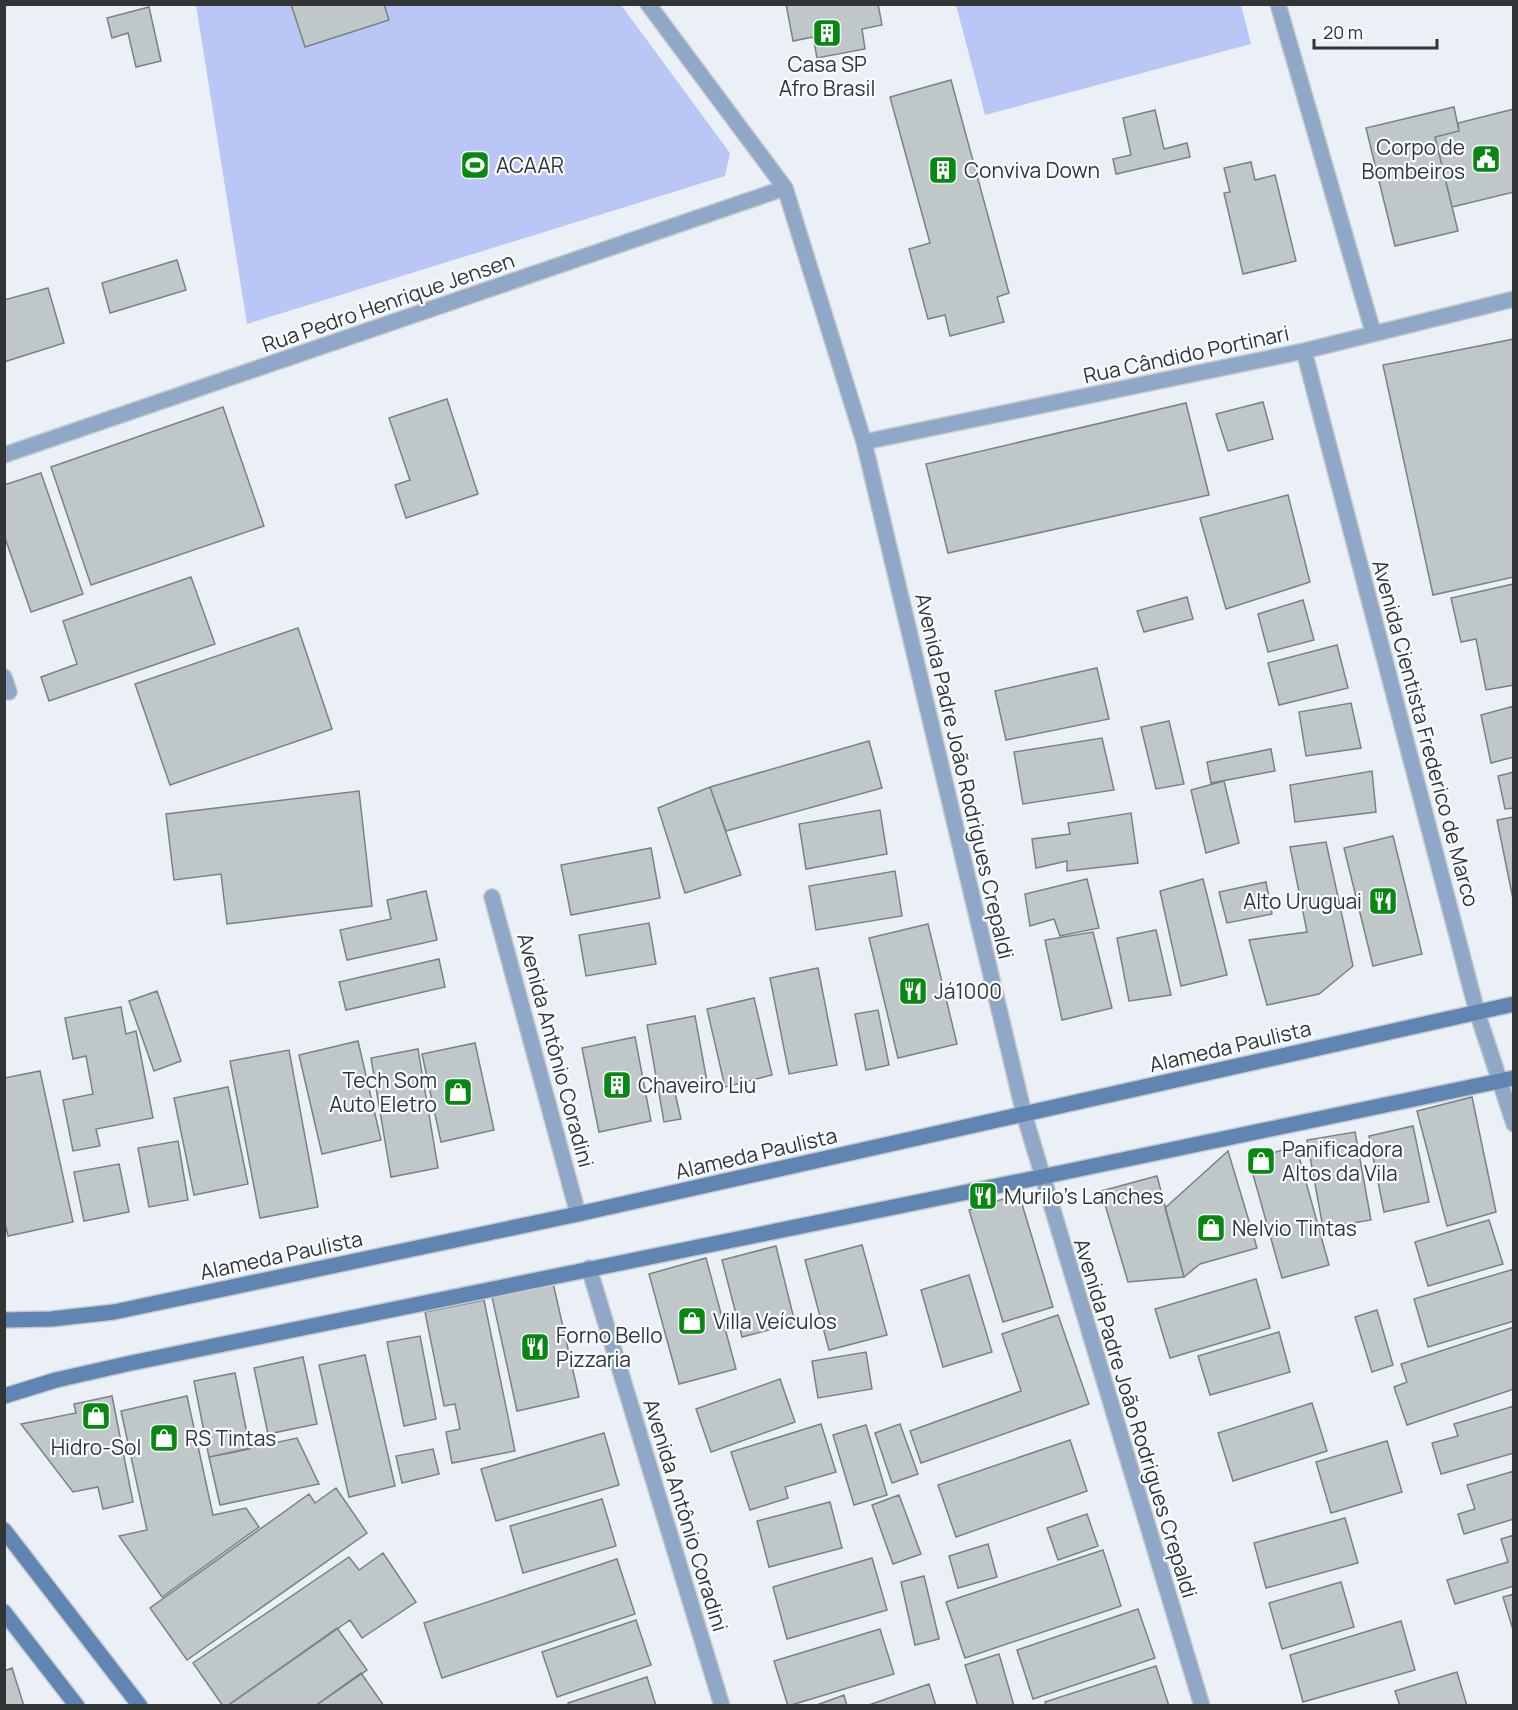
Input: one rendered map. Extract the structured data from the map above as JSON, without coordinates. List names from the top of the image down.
{
  "streets": {
    "main road": ["Alameda Paulista"],
    "street": [
      "Rua Pedro Henrique Jensen",
      "Rua Cândido Portinari",
      "Avenida Cientista Frederico de Marco",
      "Avenida Padre João Rodrigues Crepaldi",
      "Avenida Antônio Coradini"
    ]
  },
  "crossings": [
    ["Rua Pedro Henrique Jensen", "Avenida Padre João Rodrigues Crepaldi"],
    ["Rua Cândido Portinari", "Avenida Cientista Frederico de Marco"],
    ["Rua Cândido Portinari", "Avenida Padre João Rodrigues Crepaldi"],
    ["Avenida Cientista Frederico de Marco", "Alameda Paulista"],
    ["Avenida Padre João Rodrigues Crepaldi", "Alameda Paulista"],
    ["Alameda Paulista", "Avenida Antônio Coradini"]
  ],
  "places": {
    "building": ["Casa SP Afro Brasil", "Conviva Down", "Chaveiro Liu"],
    "public building": ["Corpo de Bombeiros"],
    "sports": ["ACAAR"],
    "restaurant": [
      "Alto Uruguai",
      "Já1000",
      "Murilo's Lanches",
      "Forno Bello Pizzaria"
    ],
    "shop": [
      "Tech Som Auto Eletro",
      "Panificadora Altos da Vila",
      "Nelvio Tintas",
      "Villa Veículos",
      "Hidro-Sol",
      "RS Tintas"
    ]
  },
  "scale_bar": "20 m"
}
